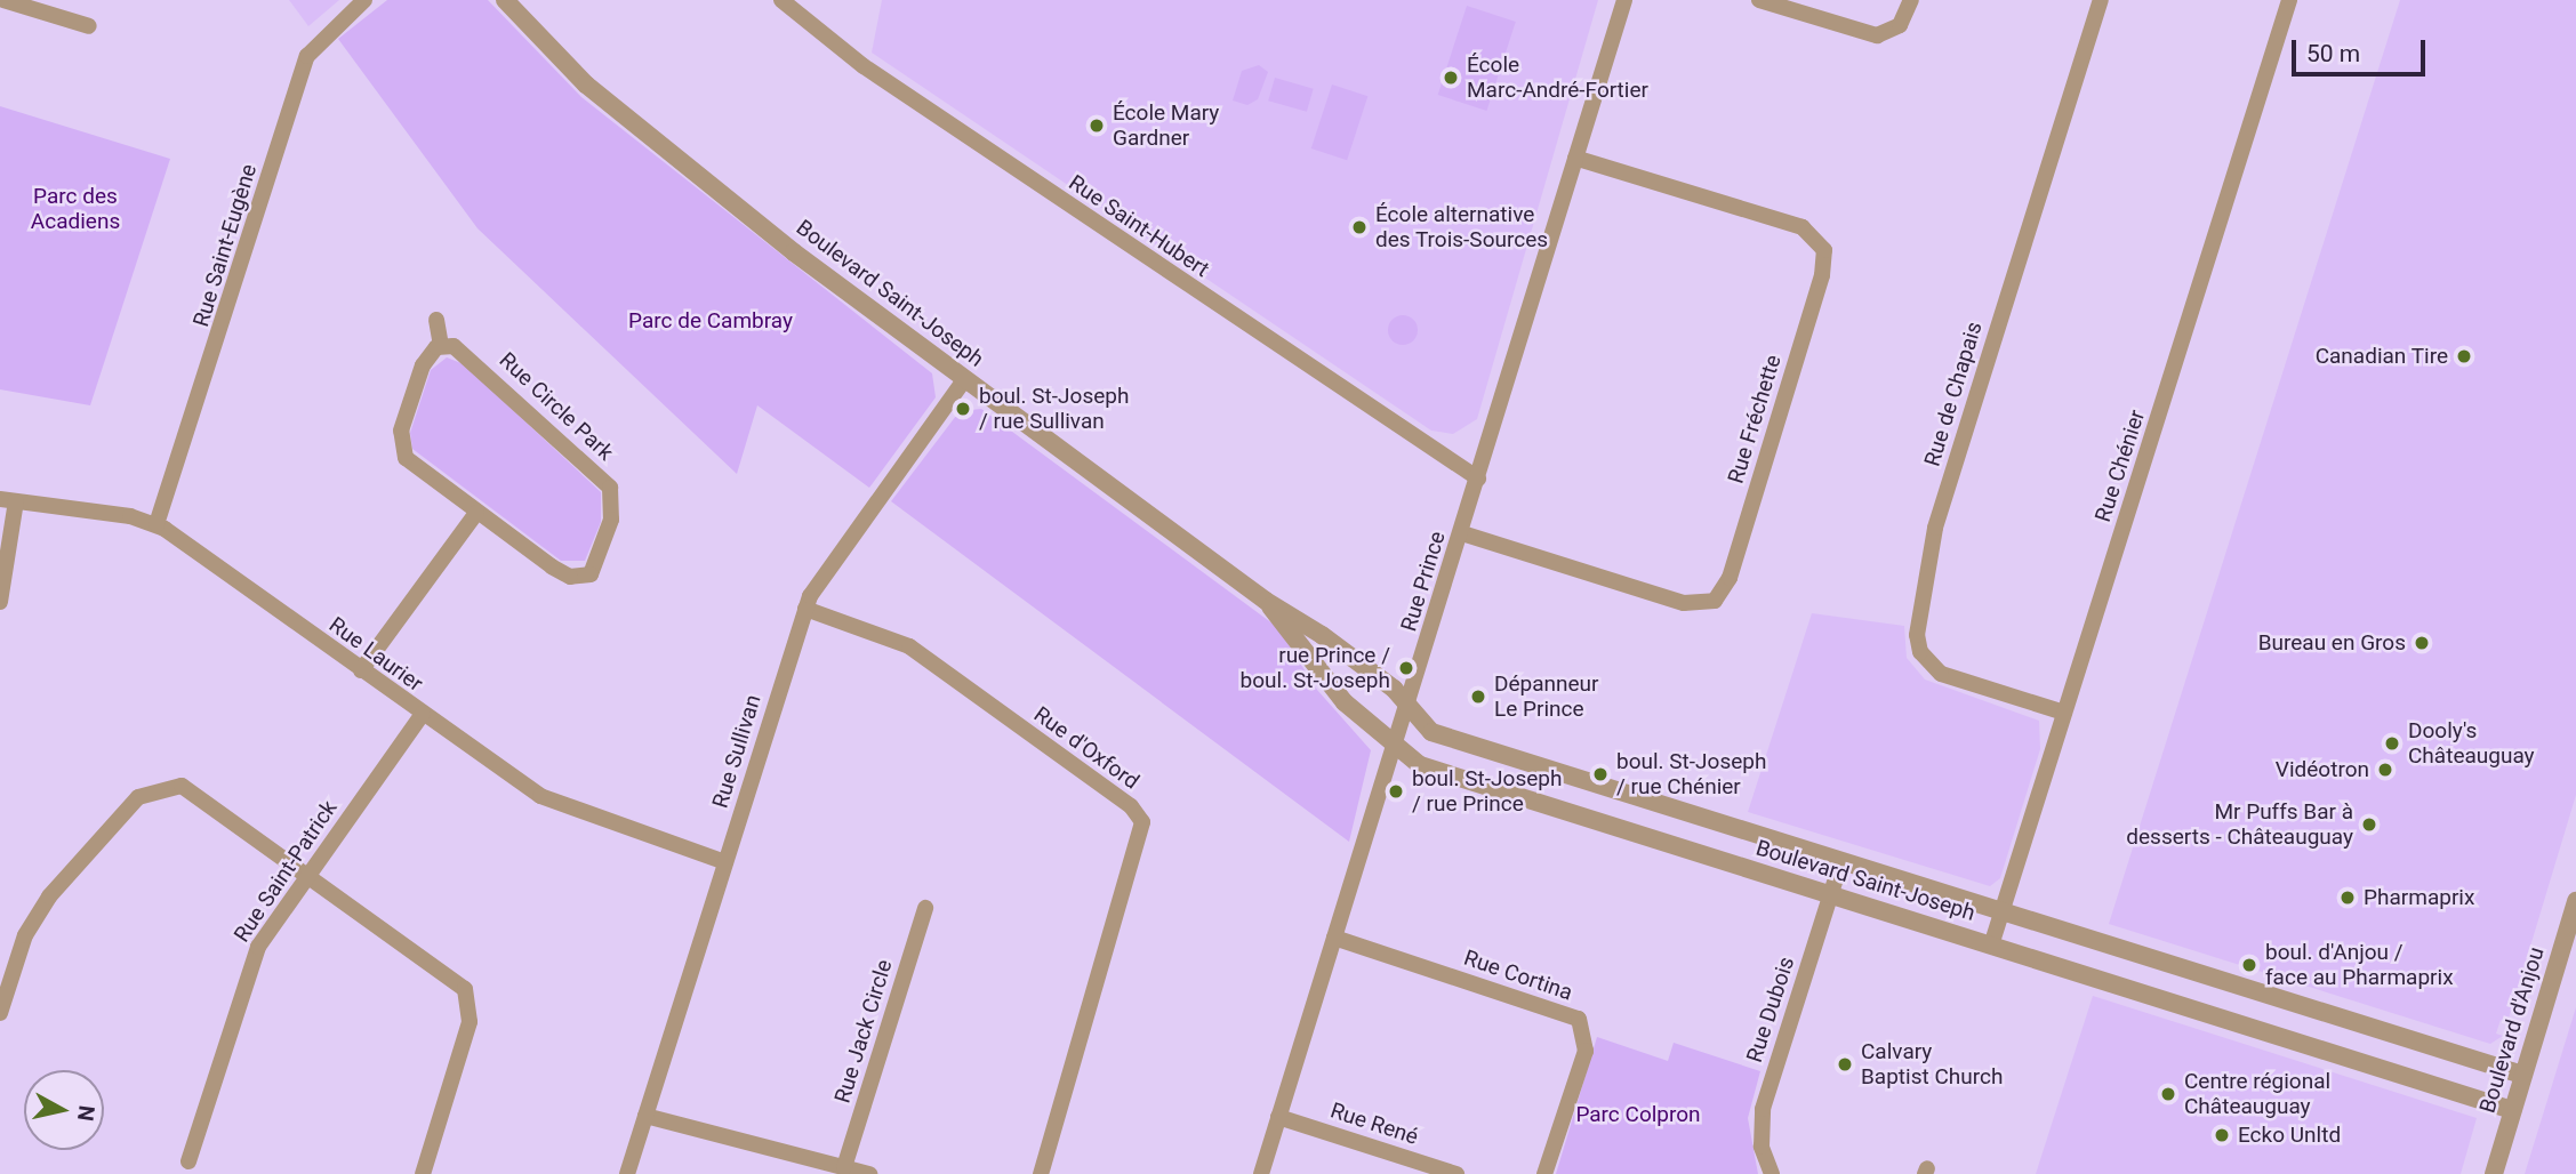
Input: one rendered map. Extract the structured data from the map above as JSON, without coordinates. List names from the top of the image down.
{
  "streets": {
    "street": [
      "Rue Saint-Hubert",
      "Rue Saint-Eugène",
      "Boulevard Saint-Joseph",
      "Rue de Chapais",
      "Rue Circle Park",
      "Rue Fréchette",
      "Rue Chénier",
      "Rue Prince",
      "Rue Laurier",
      "Rue d'Oxford",
      "Rue Sullivan",
      "Rue Saint-Patrick",
      "Rue Cortina",
      "Rue Dubois",
      "Boulevard d'Anjou",
      "Rue Jack Circle",
      "Rue René"
    ]
  },
  "crossings": [
    ["Rue Saint-Hubert", "Rue Prince"],
    ["Rue Saint-Eugène", "Rue Laurier"],
    ["Boulevard Saint-Joseph", "Rue Chénier"],
    ["Boulevard Saint-Joseph", "Rue Prince"],
    ["Boulevard Saint-Joseph", "Rue Sullivan"],
    ["Boulevard Saint-Joseph", "Rue Dubois"],
    ["Boulevard Saint-Joseph", "Boulevard d'Anjou"],
    ["Rue de Chapais", "Rue Chénier"],
    ["Rue Fréchette", "Rue Prince"],
    ["Rue Prince", "Rue Cortina"],
    ["Rue Prince", "Rue René"],
    ["Rue Laurier", "Rue Sullivan"],
    ["Rue Laurier", "Rue Saint-Patrick"],
    ["Rue d'Oxford", "Rue Sullivan"]
  ],
  "parks": ["Parc des Acadiens", "Parc de Cambray", "Parc Colpron"],
  "places": [
    "École Marc-André-Fortier",
    "École Mary Gardner",
    "École alternative des Trois-Sources",
    "Canadian Tire",
    "boul. St-Joseph / rue Sullivan",
    "Bureau en Gros",
    "rue Prince / boul. St-Joseph",
    "Dépanneur Le Prince",
    "Dooly's Châteauguay",
    "Vidéotron",
    "boul. St-Joseph / rue Chénier",
    "boul. St-Joseph / rue Prince",
    "Mr Puffs Bar à desserts - Châteauguay",
    "Pharmaprix",
    "boul. d'Anjou / face au Pharmaprix",
    "Calvary Baptist Church",
    "Centre régional Châteauguay",
    "Ecko Unltd"
  ],
  "scale_bar": "50 m",
  "north": "right"
}
